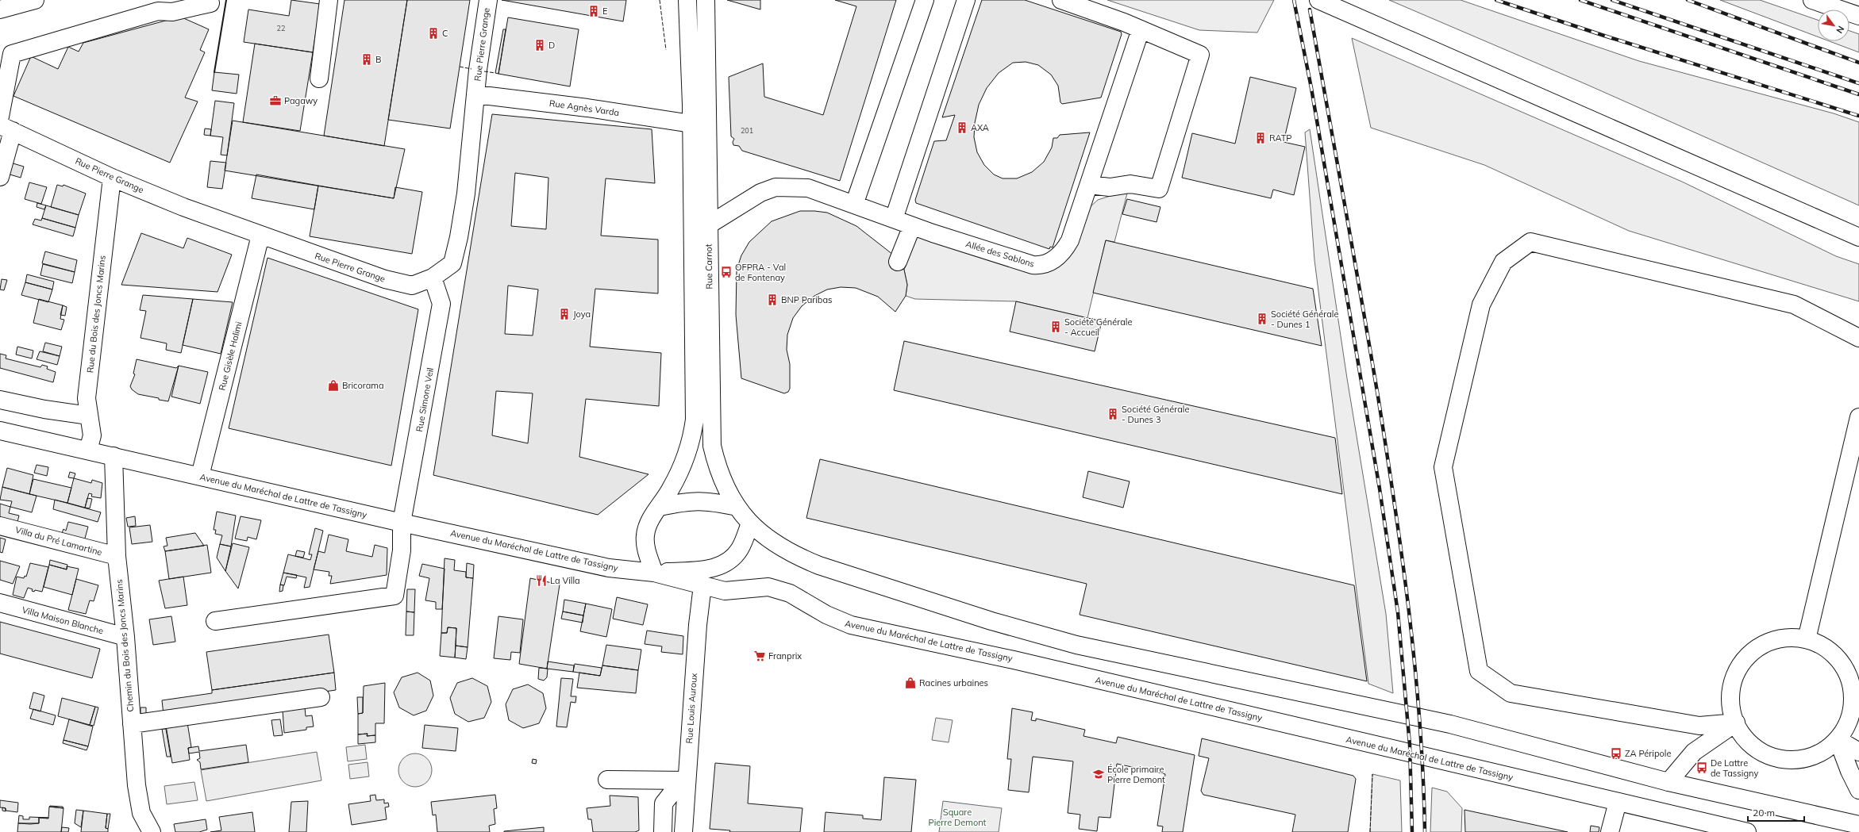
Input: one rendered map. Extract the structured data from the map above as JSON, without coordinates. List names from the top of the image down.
{
  "streets": {
    "main road": [
      "Rue Pierre Grange",
      "Rue Agnès Varda",
      "Allée des Sablons",
      "Rue Carnot",
      "Rue du Bois des Joncs Marins",
      "Rue Gisèle Halimi",
      "Rue Simone Veil",
      "Avenue du Maréchal de Lattre de Tassigny",
      "Villa du Pré Lamartine",
      "Villa Maison Blanche",
      "Chemin du Bois des Joncs Marins",
      "Rue Louis Auroux"
    ]
  },
  "crossings": [
    ["Rue Pierre Grange", "Rue Agnès Varda"],
    ["Rue Pierre Grange", "Rue du Bois des Joncs Marins"],
    ["Rue Pierre Grange", "Rue Gisèle Halimi"],
    ["Rue Pierre Grange", "Rue Simone Veil"],
    ["Rue Agnès Varda", "Rue Carnot"],
    ["Allée des Sablons", "Rue Carnot"],
    ["Rue Carnot", "Avenue du Maréchal de Lattre de Tassigny"],
    ["Rue du Bois des Joncs Marins", "Avenue du Maréchal de Lattre de Tassigny"],
    ["Rue Gisèle Halimi", "Avenue du Maréchal de Lattre de Tassigny"],
    ["Rue Simone Veil", "Avenue du Maréchal de Lattre de Tassigny"],
    ["Avenue du Maréchal de Lattre de Tassigny", "Chemin du Bois des Joncs Marins"],
    ["Avenue du Maréchal de Lattre de Tassigny", "Rue Louis Auroux"],
    ["Villa du Pré Lamartine", "Chemin du Bois des Joncs Marins"],
    ["Villa Maison Blanche", "Chemin du Bois des Joncs Marins"]
  ],
  "parks": ["Square Pierre Demont"],
  "places": {
    "building": [
      "E",
      "C",
      "D",
      "B",
      "AXA",
      "RATP",
      "BNP Paribas",
      "Joya",
      "Société Générale - Dunes 1",
      "Société Générale - Accueil",
      "Société Générale - Dunes 3"
    ],
    "office": ["Pagawy"],
    "bus stop": ["OFPRA - Val de Fontenay", "ZA Péripole", "De Lattre de Tassigny"],
    "shop": ["Bricorama", "Racines urbaines"],
    "restaurant": ["La Villa"],
    "supermarket": ["Franprix"],
    "school or university": ["École primaire Pierre Demont"]
  },
  "house_numbers": ["22", "201"],
  "scale_bar": "20 m",
  "north": "bottom right"
}
